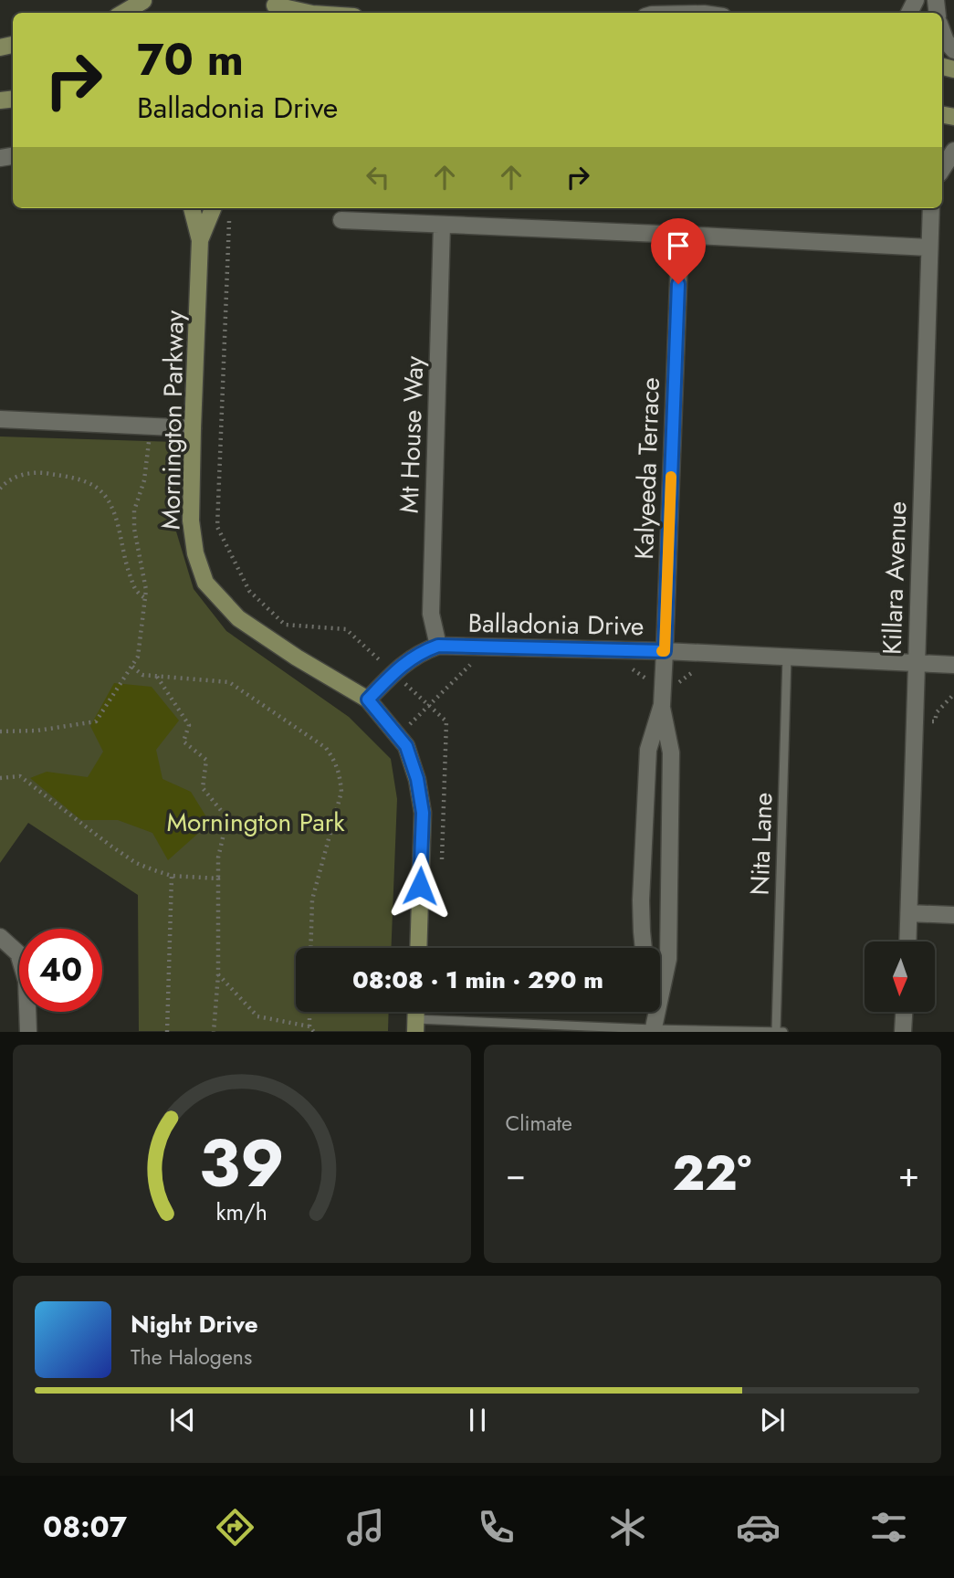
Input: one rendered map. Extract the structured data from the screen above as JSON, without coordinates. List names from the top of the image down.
{
  "streets": {
    "street": [
      "Mornington Parkway",
      "Mt House Way",
      "Kalyeeda Terrace",
      "Killara Avenue",
      "Balladonia Drive"
    ],
    "lane": ["Nita Lane"]
  },
  "crossings": [
    ["Mornington Parkway", "Balladonia Drive"],
    ["Mt House Way", "Balladonia Drive"],
    ["Kalyeeda Terrace", "Balladonia Drive"],
    ["Killara Avenue", "Balladonia Drive"],
    ["Balladonia Drive", "Nita Lane"]
  ],
  "parks": ["Mornington Park"],
  "north": "bottom",
  "page": {
    "turn": ["70 m", "Balladonia Drive"],
    "limit": "40",
    "trip": "08:08 · 1 min · 290 m",
    "tile": "Climate",
    "heat": ["−", "22°", "+"],
    "song": ["Night Drive", "The Halogens"],
    "tabs": "08:07",
    "gauge": ["39", "km/h"]
  }
}
